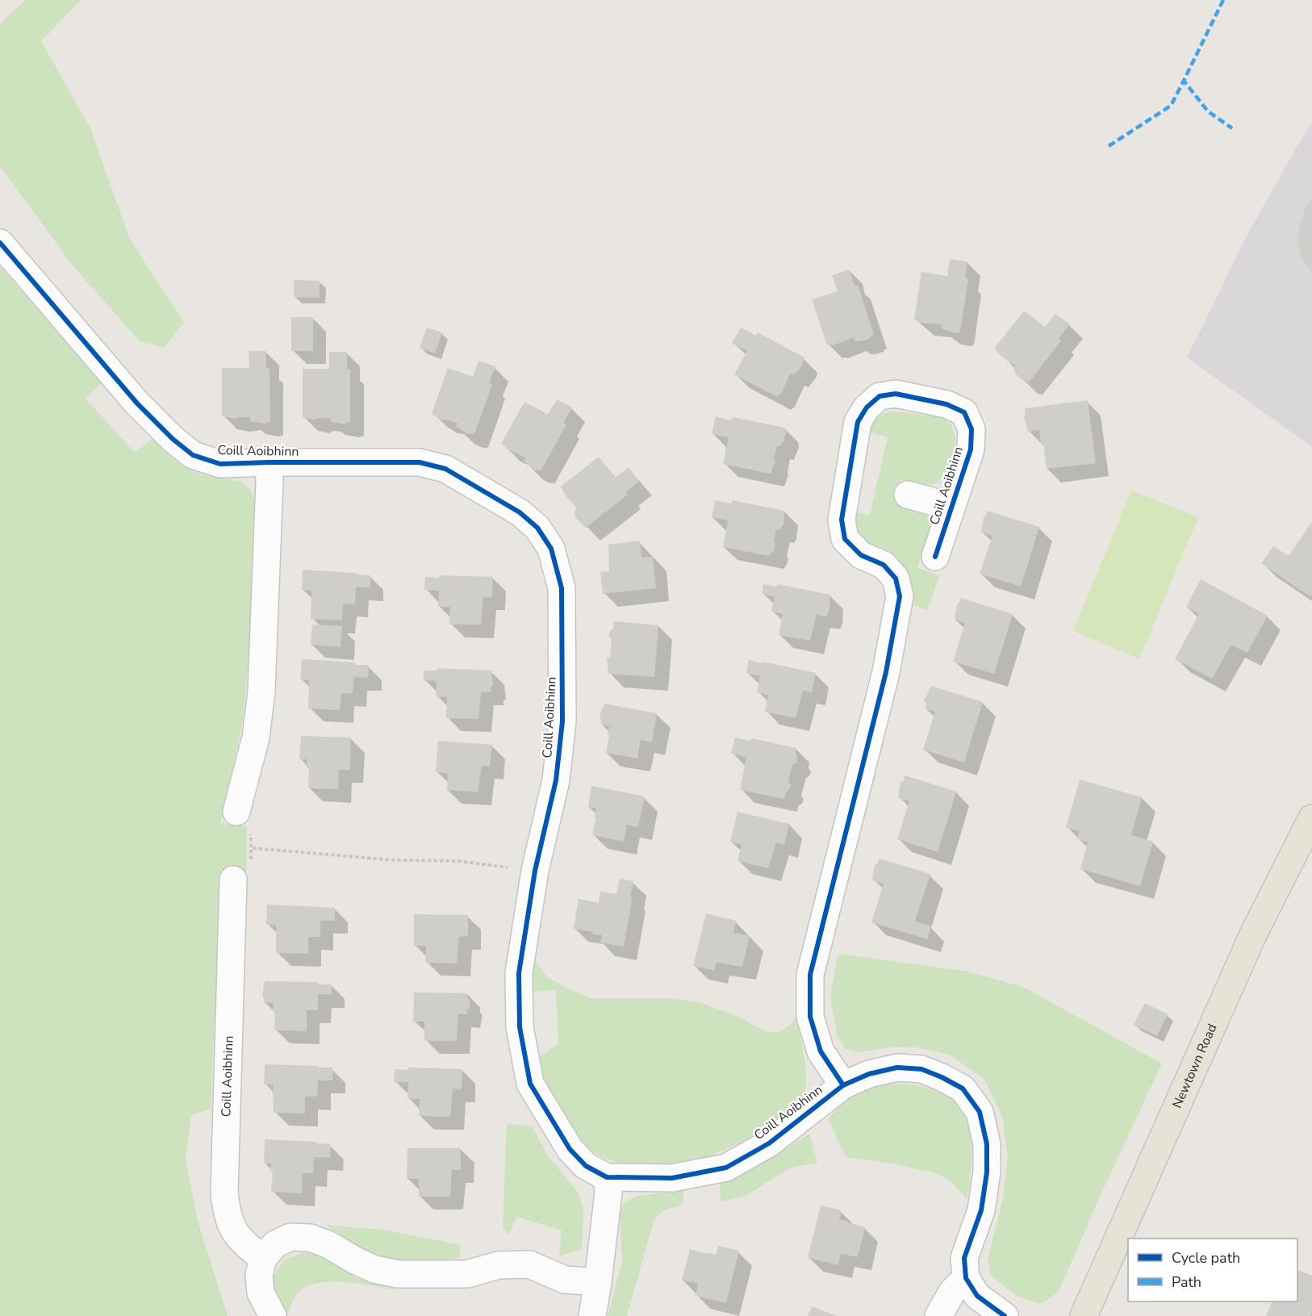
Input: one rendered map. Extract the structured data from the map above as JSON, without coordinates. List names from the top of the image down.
{
  "streets": {
    "main road": ["Newtown Road"],
    "street": ["Coill Aoibhinn"]
  },
  "legend": ["Cycle path", "Path"]
}
